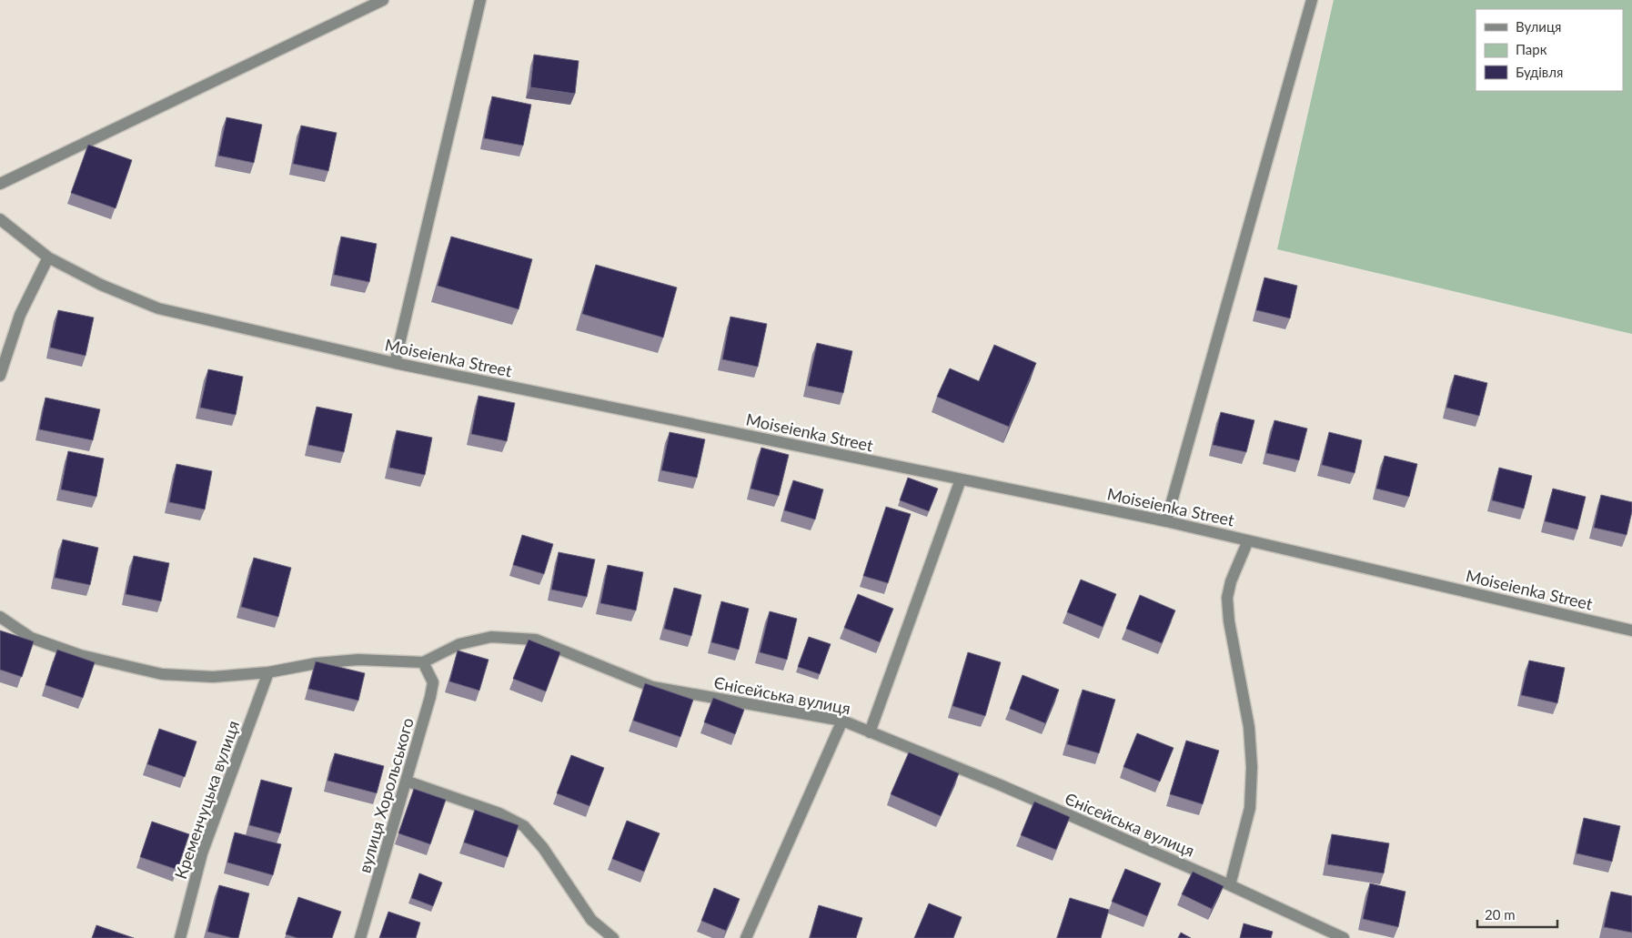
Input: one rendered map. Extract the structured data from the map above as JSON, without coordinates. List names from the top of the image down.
{
  "streets": {
    "street": [
      "Moiseienka Street",
      "Єнісейська вулиця",
      "вулиця Хорольського",
      "Кременчуцька вулиця"
    ]
  },
  "crossings": [
    ["Єнісейська вулиця", "вулиця Хорольського"],
    ["Єнісейська вулиця", "Кременчуцька вулиця"]
  ],
  "legend": ["Вулиця", "Парк", "Будівля"],
  "scale_bar": "20 m"
}
